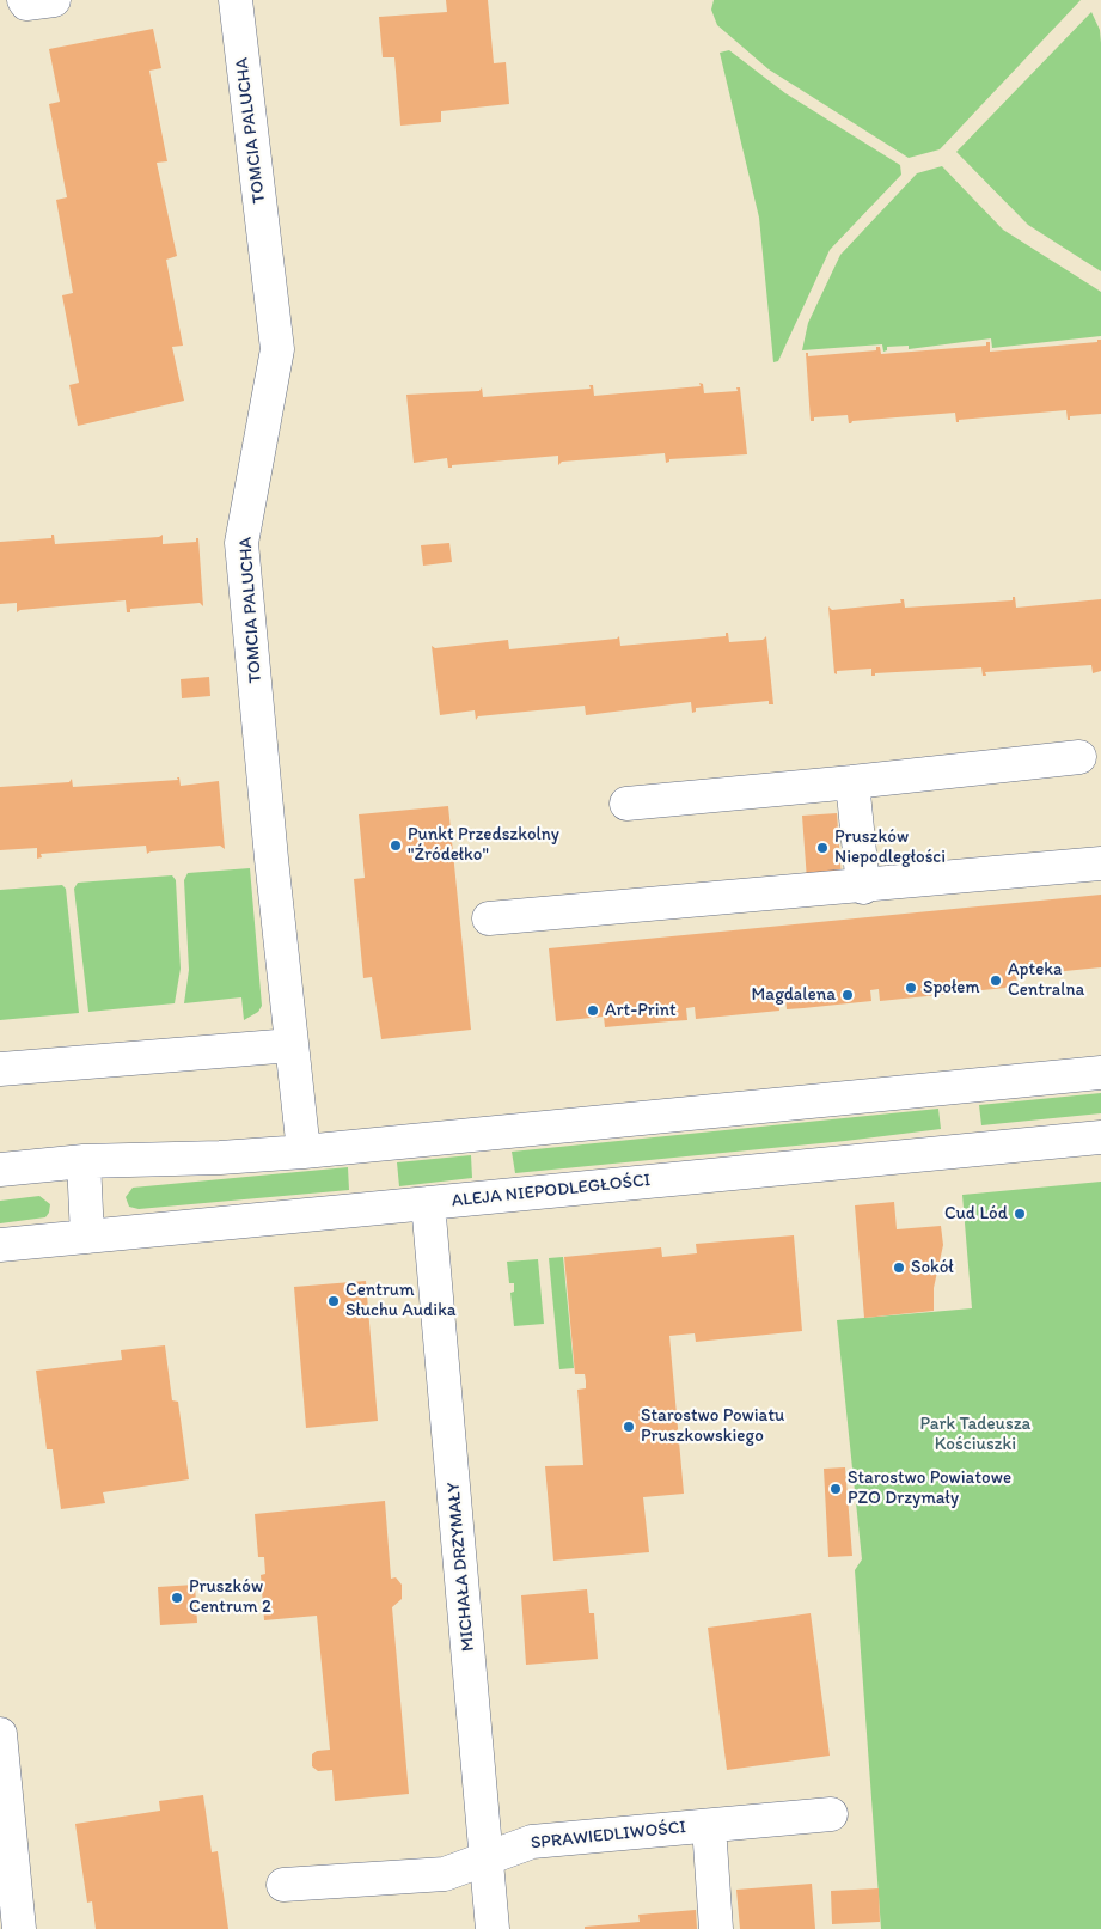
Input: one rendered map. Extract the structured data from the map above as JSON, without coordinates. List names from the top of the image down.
{
  "streets": {
    "street": [
      "TOMCIA PALUCHA",
      "ALEJA NIEPODLEGŁOŚCI",
      "MICHAŁA DRZYMAŁY",
      "SPRAWIEDLIWOŚCI"
    ]
  },
  "crossings": [
    ["ALEJA NIEPODLEGŁOŚCI", "MICHAŁA DRZYMAŁY"],
    ["MICHAŁA DRZYMAŁY", "SPRAWIEDLIWOŚCI"]
  ],
  "parks": ["Park Tadeusza Kościuszki"],
  "places": [
    "Punkt Przedszkolny \"Źródełko\"",
    "Pruszków Niepodległości",
    "Apteka Centralna",
    "Społem",
    "Magdalena",
    "Art-Print",
    "Cud Lód",
    "Sokół",
    "Centrum Słuchu Audika",
    "Starostwo Powiatu Pruszkowskiego",
    "Starostwo Powiatowe PZO Drzymały",
    "Pruszków Centrum 2"
  ]
}
